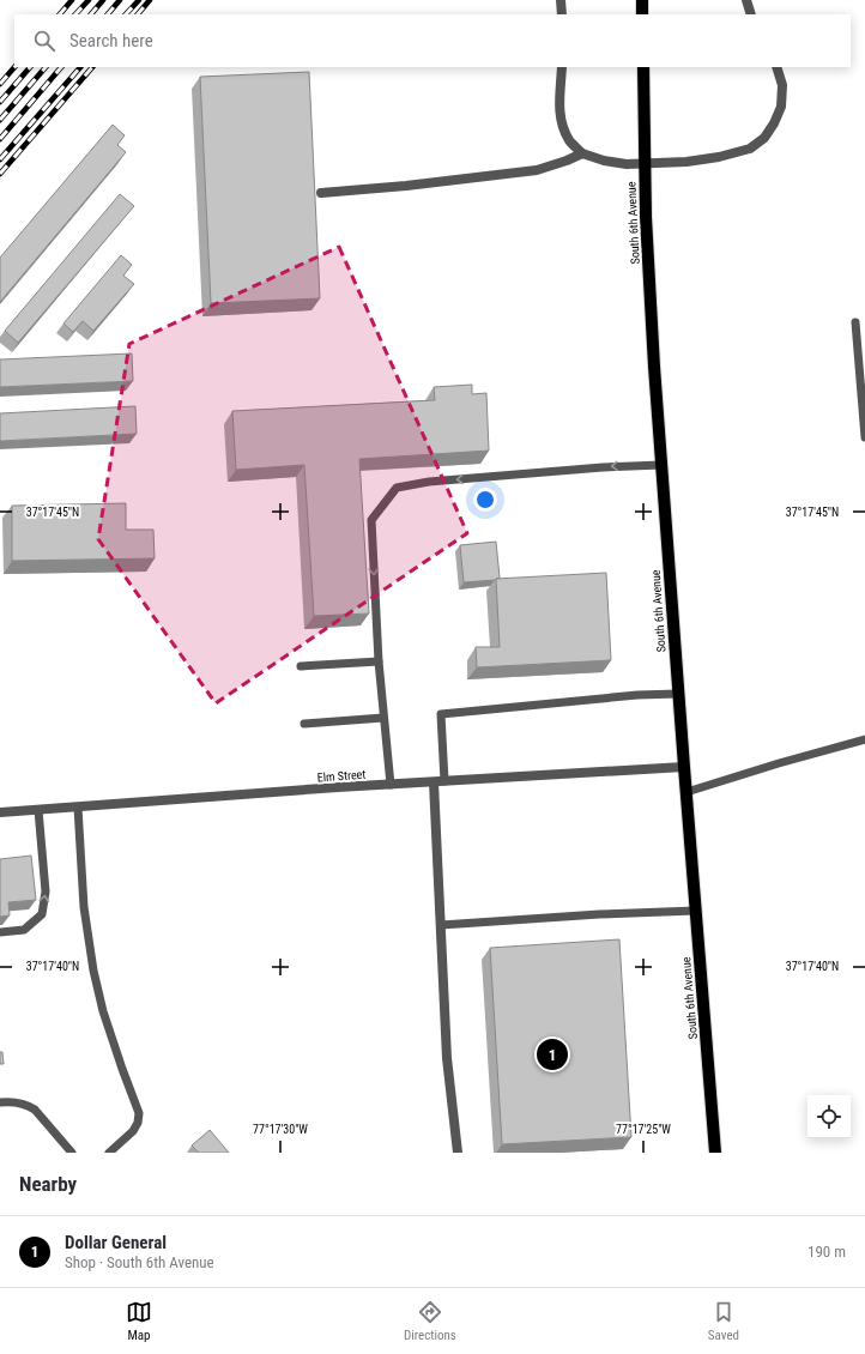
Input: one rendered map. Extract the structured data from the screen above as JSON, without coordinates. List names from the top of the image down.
{
  "streets": {
    "main road": ["South 6th Avenue"],
    "street": ["Elm Street"]
  },
  "crossings": [
    ["South 6th Avenue", "Elm Street"]
  ],
  "page": {
    "search": "Search here",
    "pins": "1",
    "heading": "Nearby",
    "list": [
      {
        "mark": "1",
        "name": "Dollar General",
        "note": "Shop · South 6th Avenue",
        "value": "190 m"
      }
    ],
    "nav": ["Map", "Directions", "Saved"]
  },
  "coordinates": [
    "37°17'45\"N",
    "37°17'40\"N",
    "77°17'30\"W",
    "77°17'25\"W"
  ]
}
